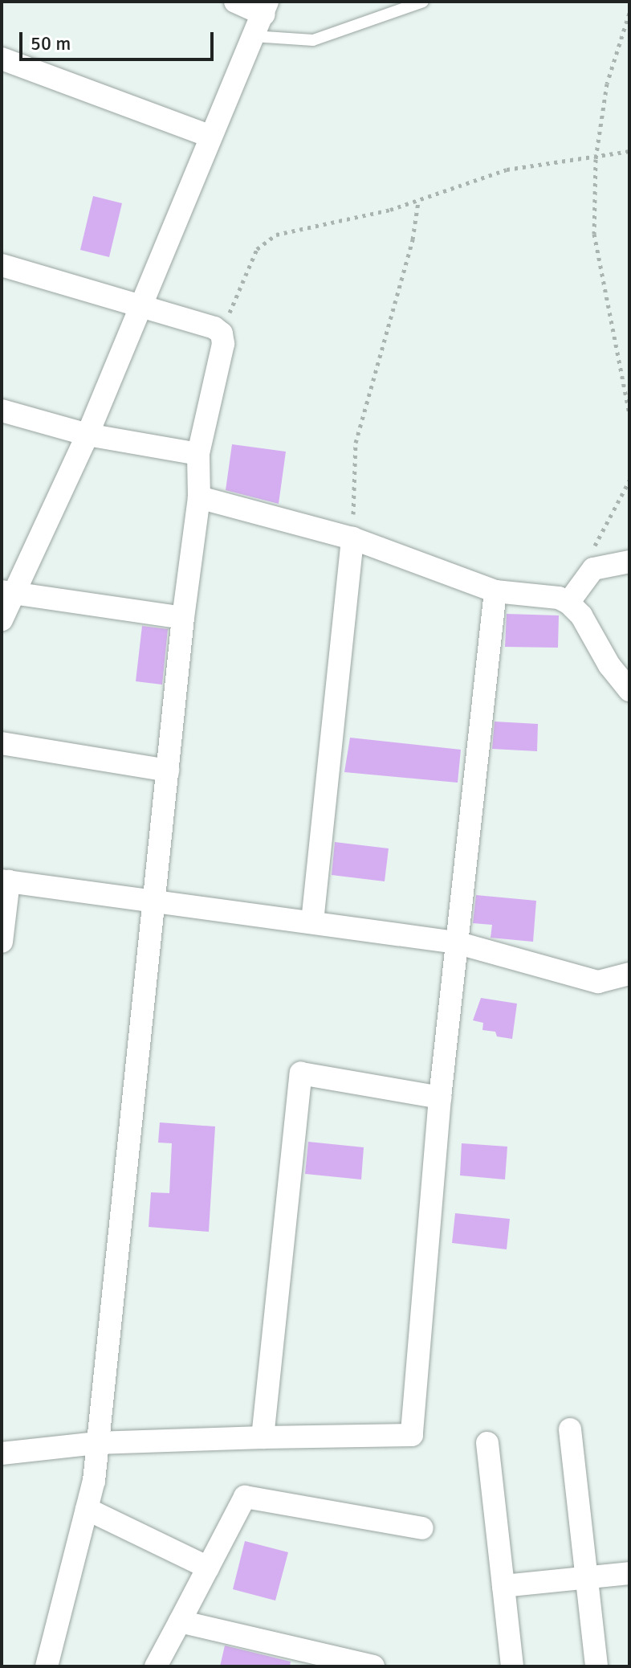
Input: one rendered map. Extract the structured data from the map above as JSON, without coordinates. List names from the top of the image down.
{
  "scale_bar": "50 m"
}
